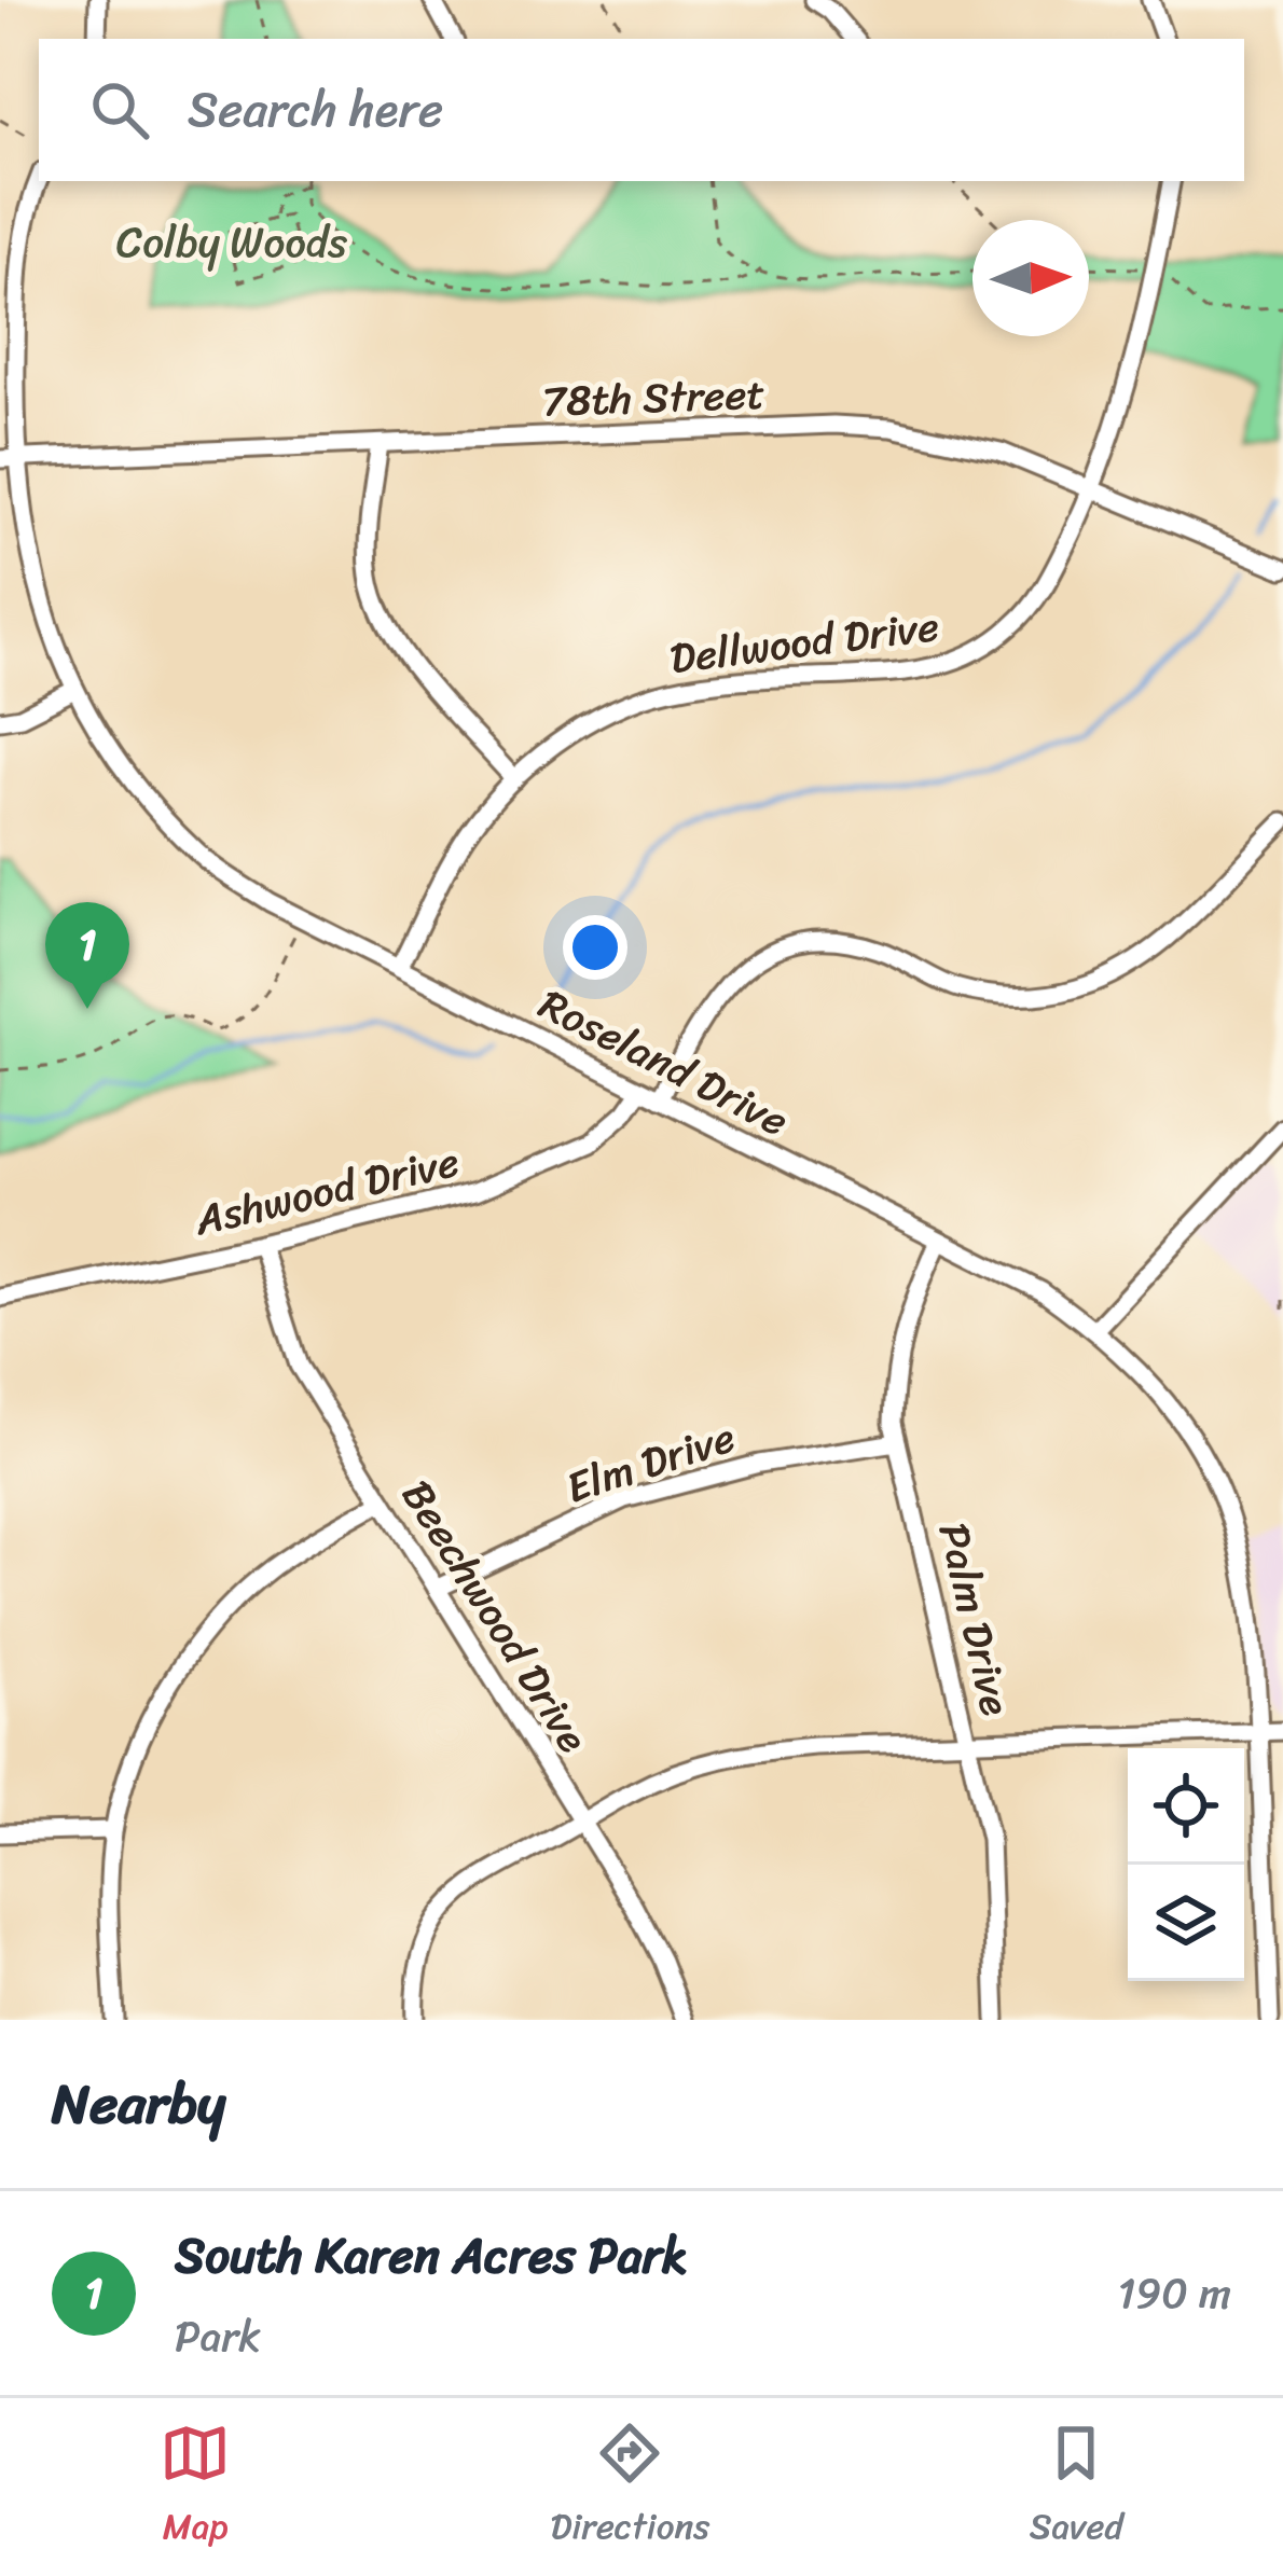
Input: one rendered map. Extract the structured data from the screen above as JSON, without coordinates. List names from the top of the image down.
{
  "streets": {
    "street": [
      "78th Street",
      "Dellwood Drive",
      "Roseland Drive",
      "Ashwood Drive",
      "Elm Drive",
      "Beechwood Drive",
      "Palm Drive"
    ]
  },
  "crossings": [
    ["78th Street", "Dellwood Drive"],
    ["78th Street", "Roseland Drive"],
    ["Dellwood Drive", "Roseland Drive"],
    ["Roseland Drive", "Ashwood Drive"],
    ["Roseland Drive", "Palm Drive"],
    ["Ashwood Drive", "Beechwood Drive"],
    ["Elm Drive", "Beechwood Drive"],
    ["Elm Drive", "Palm Drive"]
  ],
  "parks": ["Colby Woods"],
  "north": "right",
  "page": {
    "search": "Search here",
    "pins": "1",
    "heading": "Nearby",
    "list": [
      {
        "mark": "1",
        "name": "South Karen Acres Park",
        "note": "Park",
        "value": "190 m"
      }
    ],
    "nav": ["Map", "Directions", "Saved"]
  }
}
